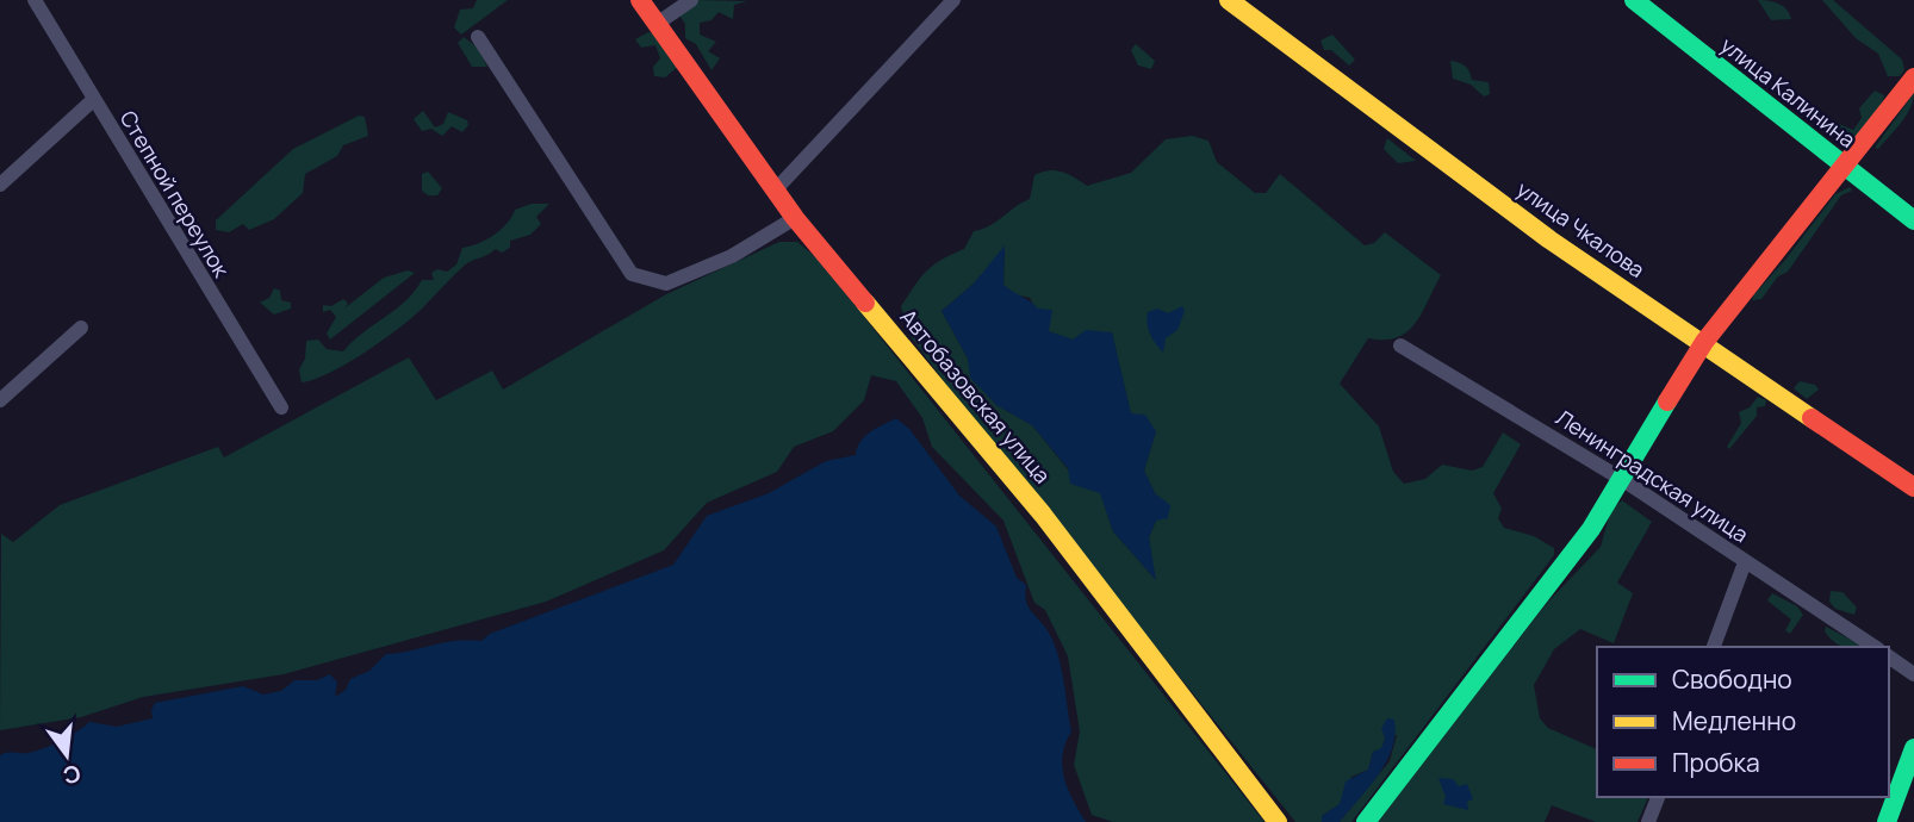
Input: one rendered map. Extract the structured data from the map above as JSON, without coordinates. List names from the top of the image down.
{
  "streets": {
    "street": [
      "улица Калинина",
      "Степной переулок",
      "улица Чкалова",
      "Автобазовская улица",
      "Ленинградская улица"
    ]
  },
  "legend": ["Свободно", "Медленно", "Пробка"],
  "north": "bottom"
}
